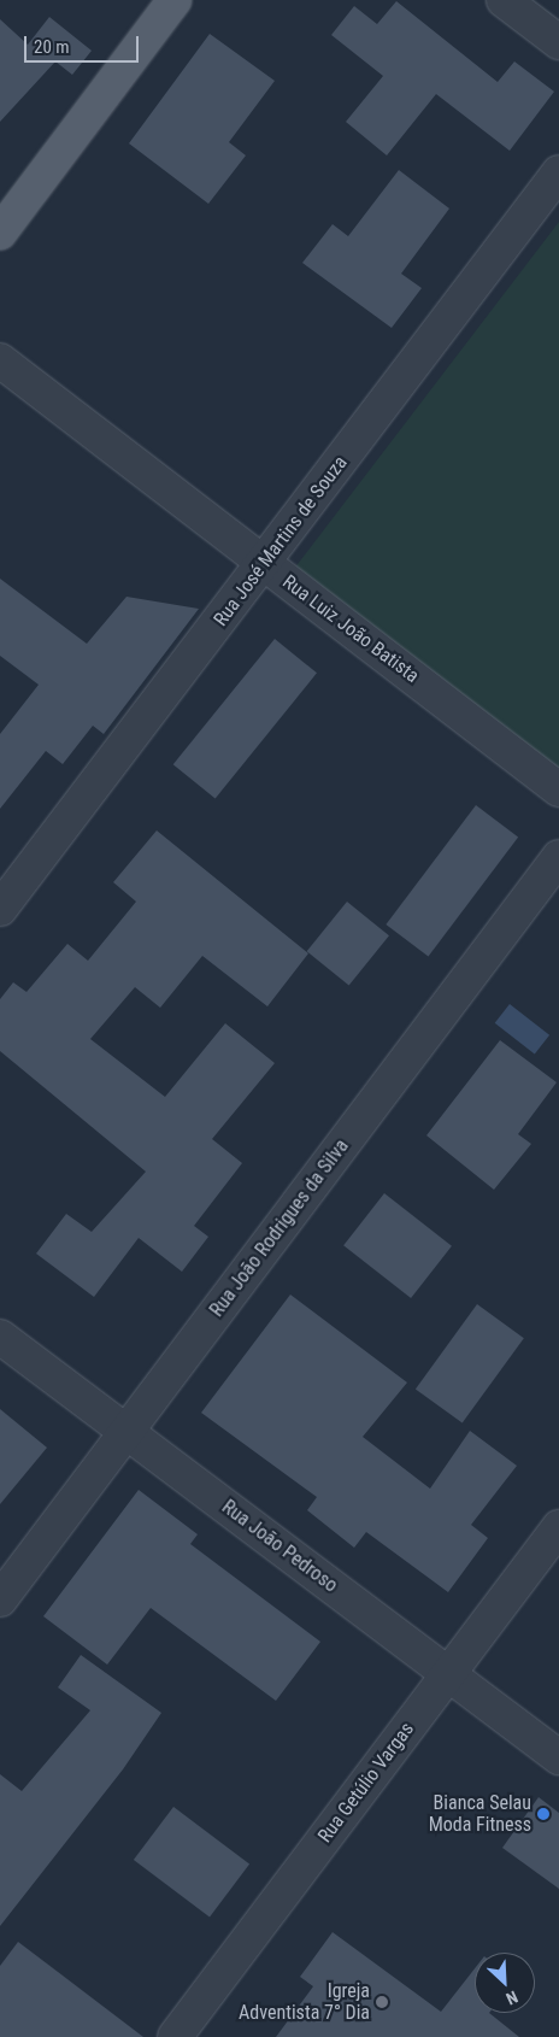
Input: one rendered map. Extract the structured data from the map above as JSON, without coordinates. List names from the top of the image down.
{
  "streets": {
    "street": [
      "Rua José Martins de Souza",
      "Rua Luiz João Batista",
      "Rua João Rodrigues da Silva",
      "Rua João Pedroso",
      "Rua Getúlio Vargas"
    ]
  },
  "crossings": [
    ["Rua José Martins de Souza", "Rua Luiz João Batista"],
    ["Rua João Rodrigues da Silva", "Rua João Pedroso"],
    ["Rua João Pedroso", "Rua Getúlio Vargas"]
  ],
  "places": ["Bianca Selau Moda Fitness", "Igreja Adventista 7° Dia"],
  "scale_bar": "20 m",
  "north": "bottom right"
}
